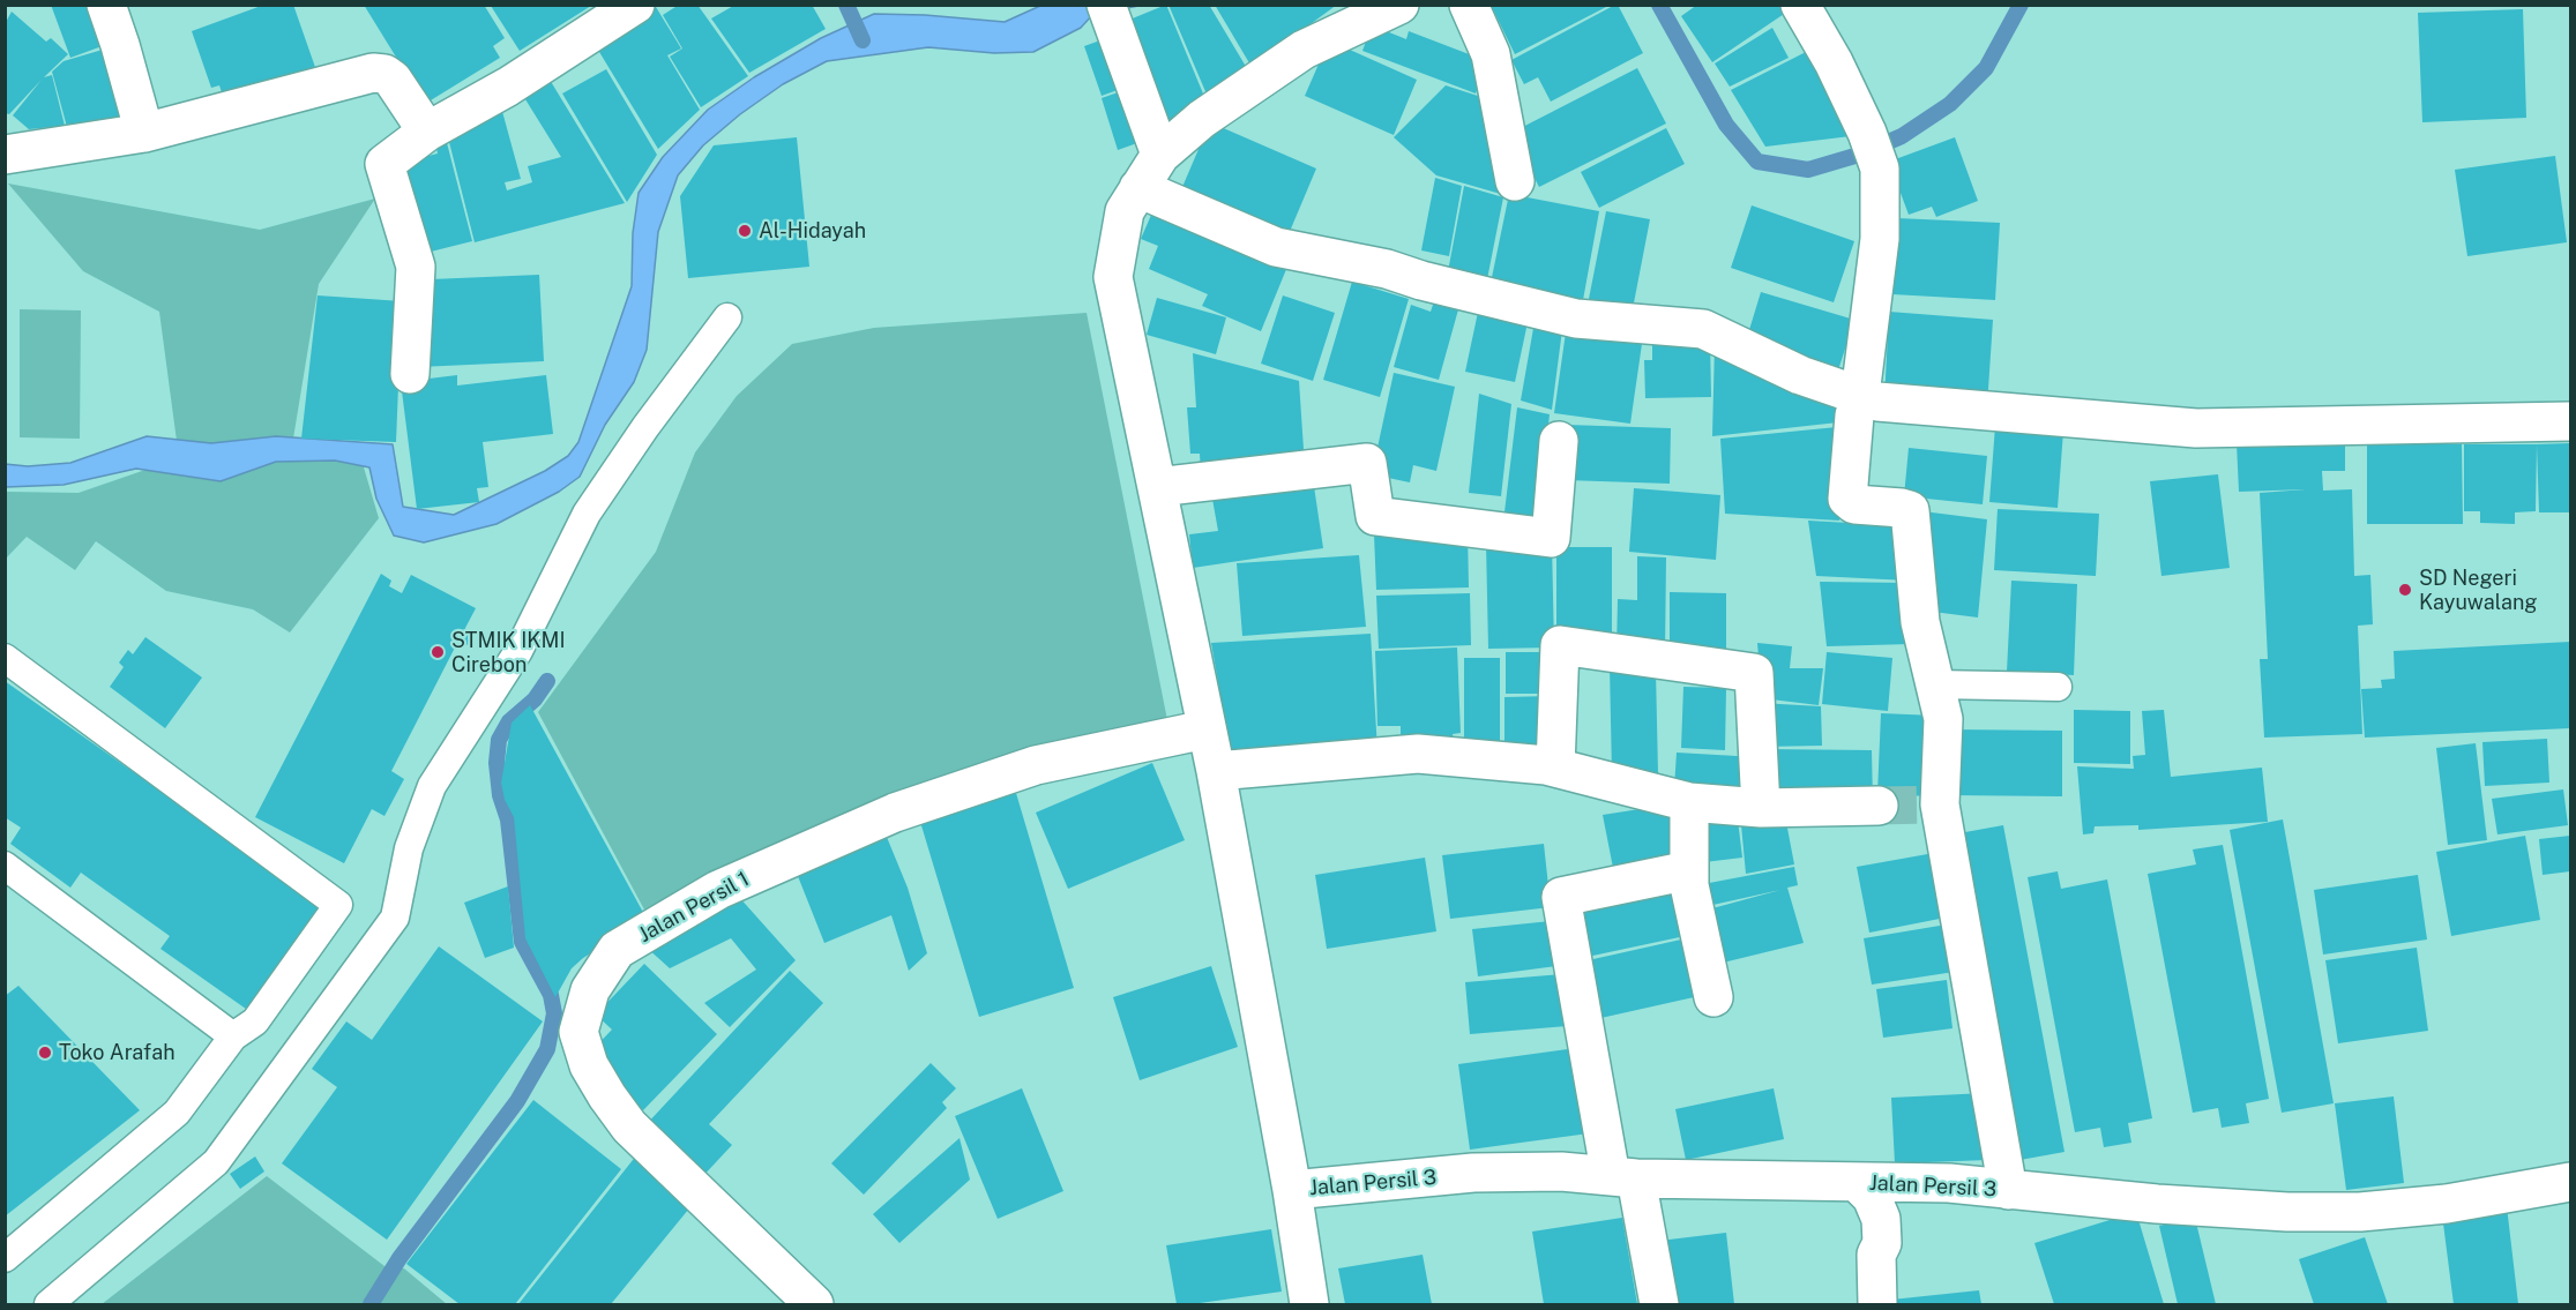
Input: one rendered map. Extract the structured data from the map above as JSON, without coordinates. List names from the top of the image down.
{
  "streets": {
    "street": ["Jalan Persil 1", "Jalan Persil 3"]
  },
  "places": [
    "Al-Hidayah",
    "SD Negeri Kayuwalang",
    "STMIK IKMI Cirebon",
    "Toko Arafah"
  ]
}
